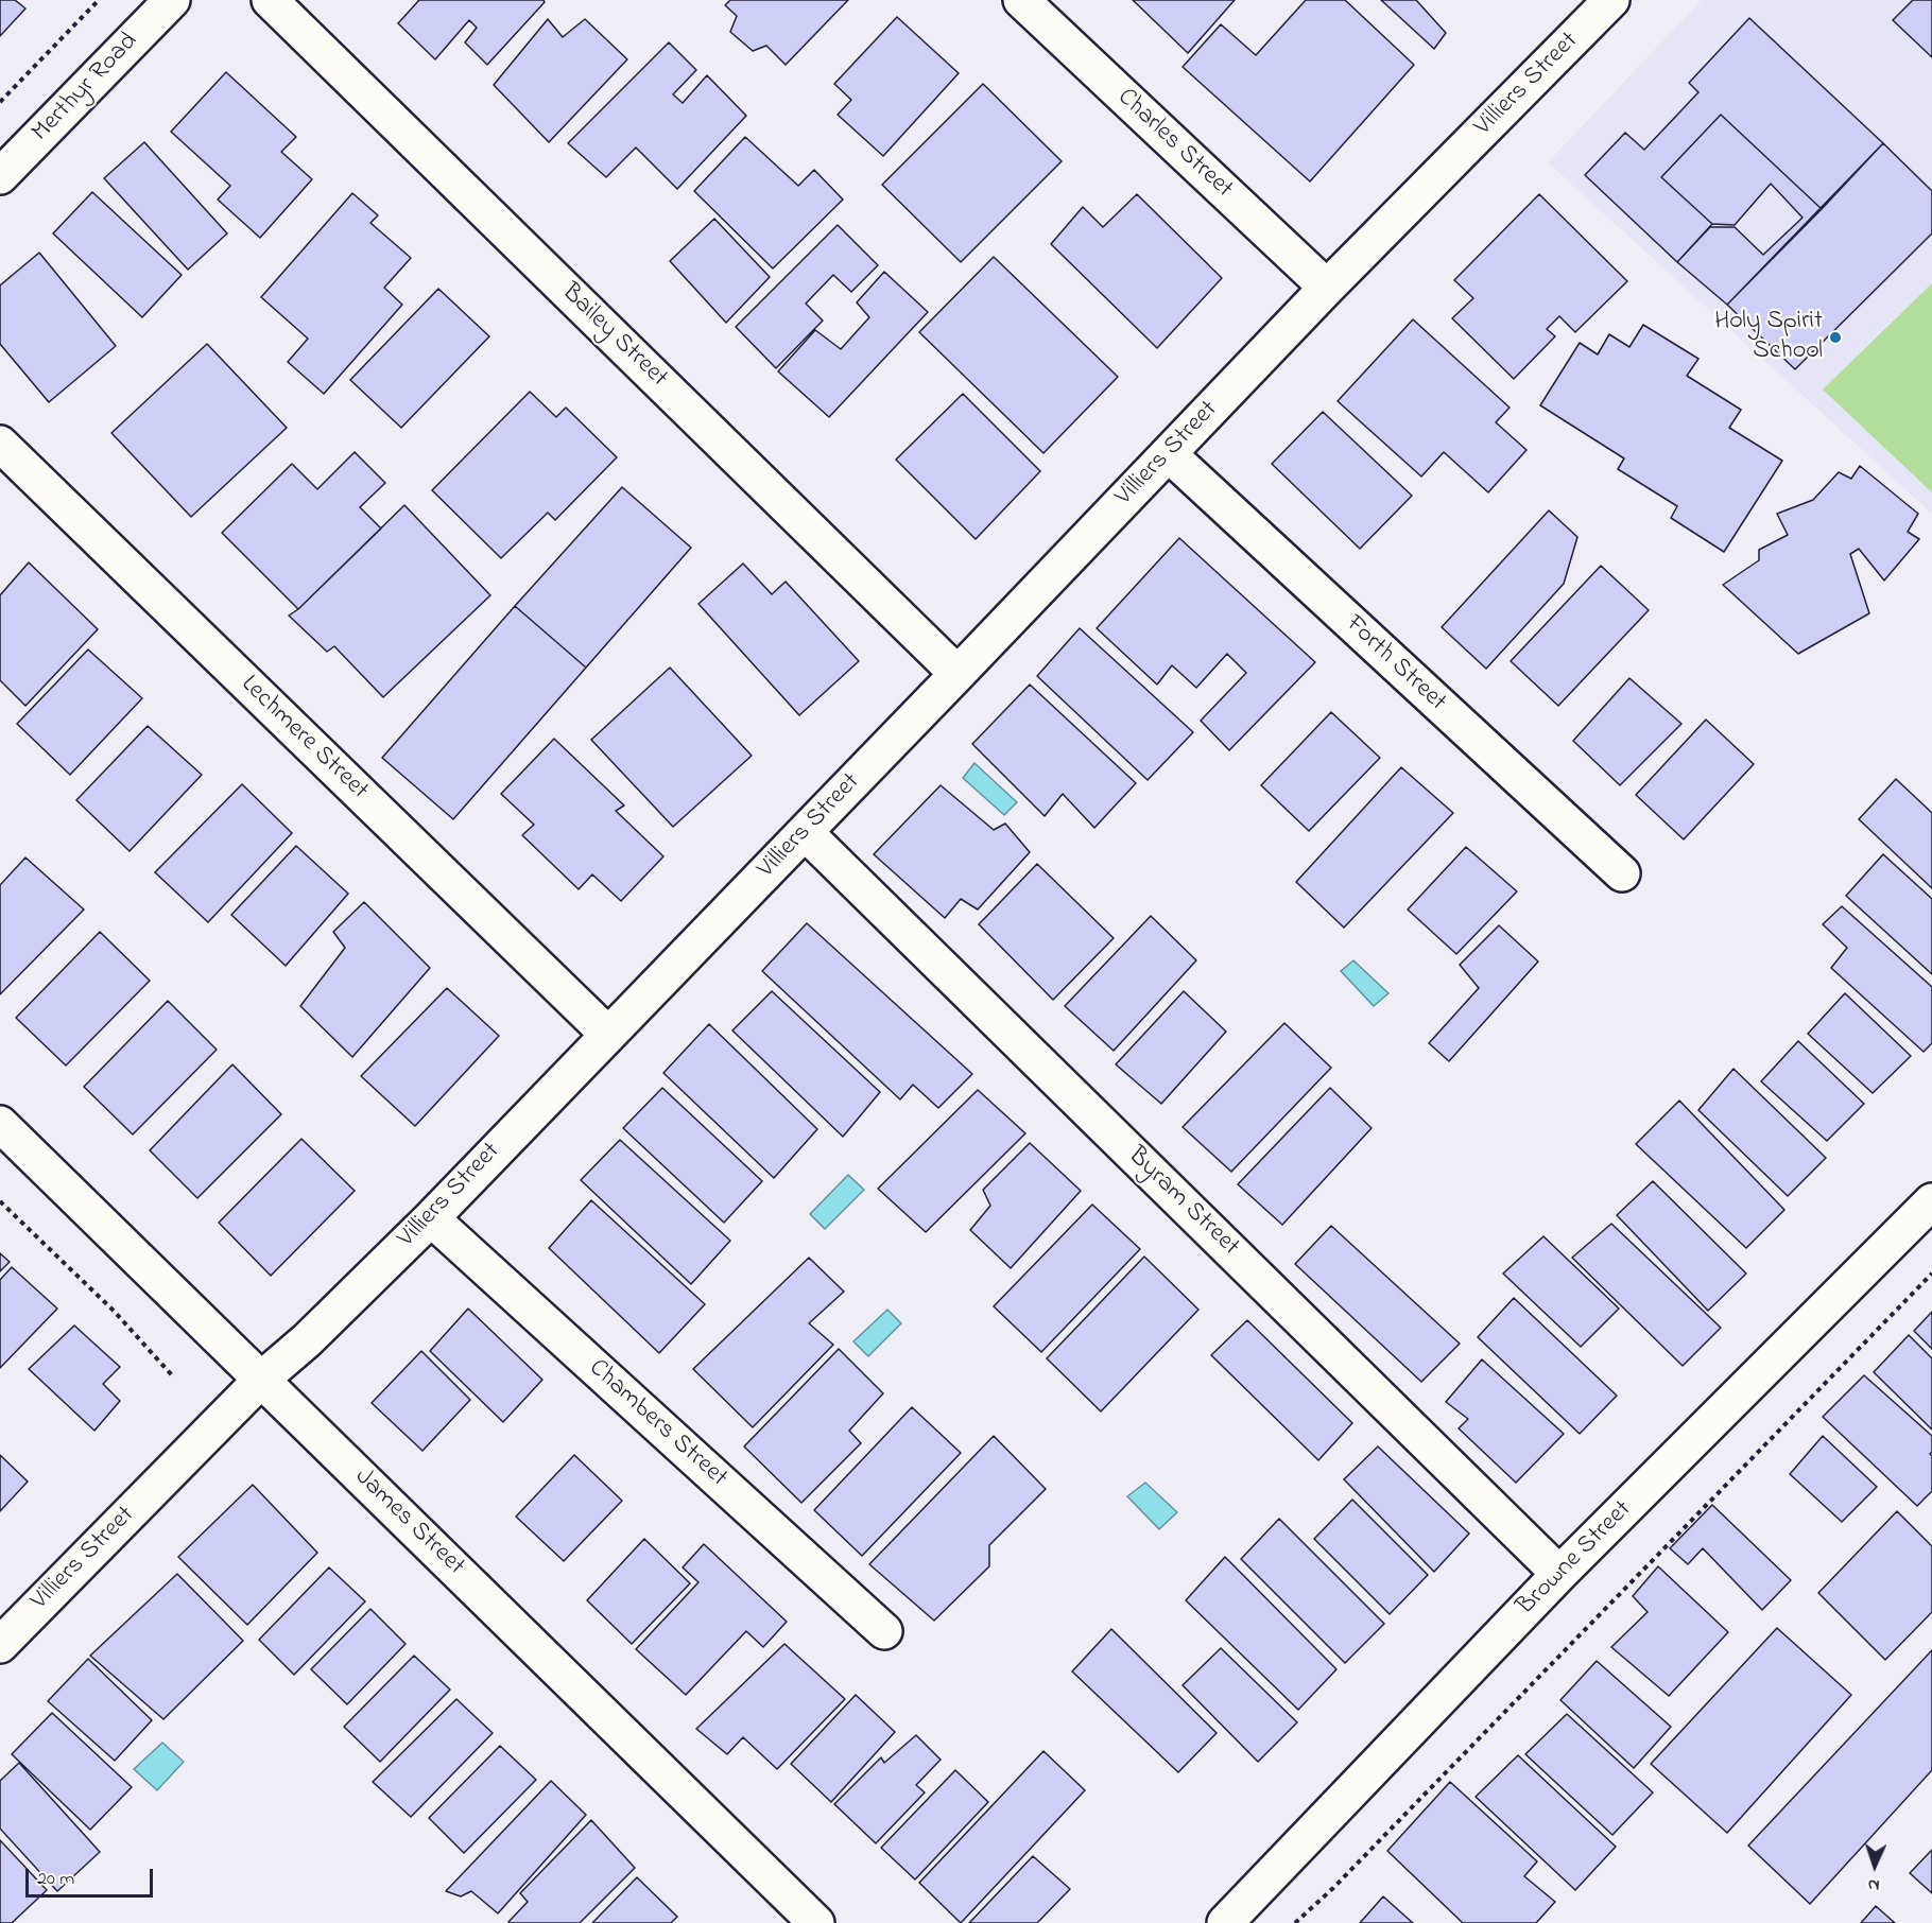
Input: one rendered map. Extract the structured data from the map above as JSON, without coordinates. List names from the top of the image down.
{
  "streets": {
    "street": [
      "Villiers Street",
      "Merthyr Road",
      "Charles Street",
      "Bailey Street",
      "Forth Street",
      "Lechmere Street",
      "Byram Street",
      "Chambers Street",
      "James Street",
      "Browne Street"
    ]
  },
  "crossings": [
    ["Villiers Street", "Charles Street"],
    ["Villiers Street", "Bailey Street"],
    ["Villiers Street", "Forth Street"],
    ["Villiers Street", "Lechmere Street"],
    ["Villiers Street", "Byram Street"],
    ["Villiers Street", "Chambers Street"],
    ["Villiers Street", "James Street"],
    ["Byram Street", "Browne Street"]
  ],
  "places": ["Holy Spirit School"],
  "scale_bar": "20 m",
  "north": "bottom"
}
